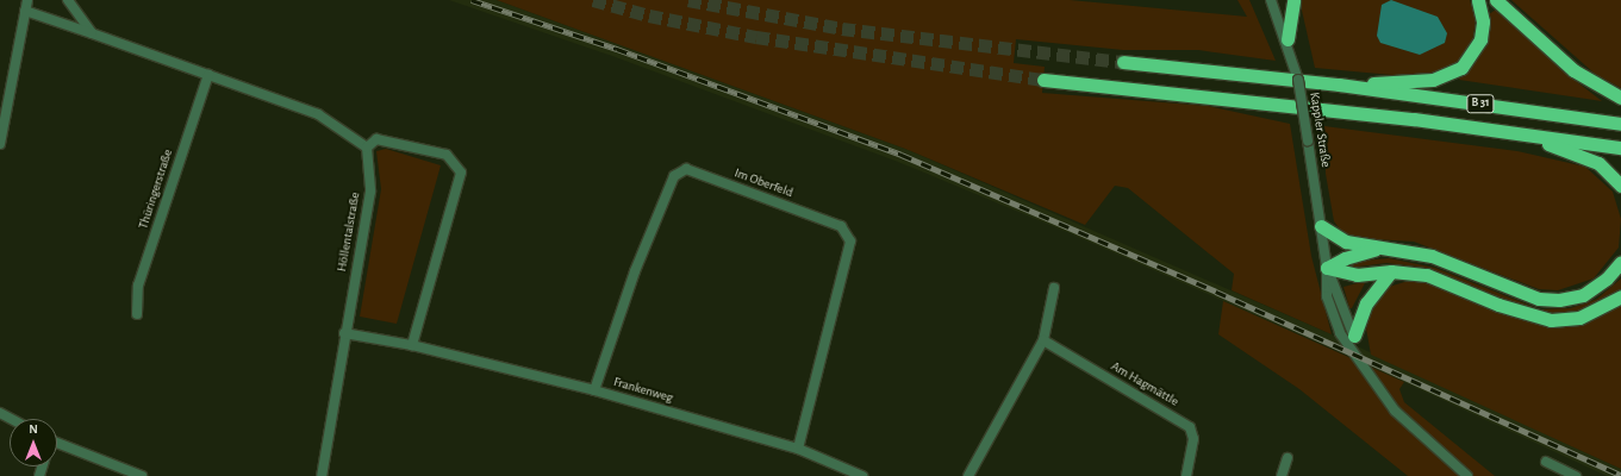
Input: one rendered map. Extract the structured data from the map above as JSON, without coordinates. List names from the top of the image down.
{
  "streets": {
    "highway": ["B 31"],
    "street": [
      "Kappler Straße",
      "Im Oberfeld",
      "Thüringerstraße",
      "Höllentalstraße",
      "Am Hagmättle",
      "Frankenweg"
    ]
  },
  "crossings": [
    ["Im Oberfeld", "Frankenweg"],
    ["Höllentalstraße", "Frankenweg"]
  ],
  "north": "top"
}
